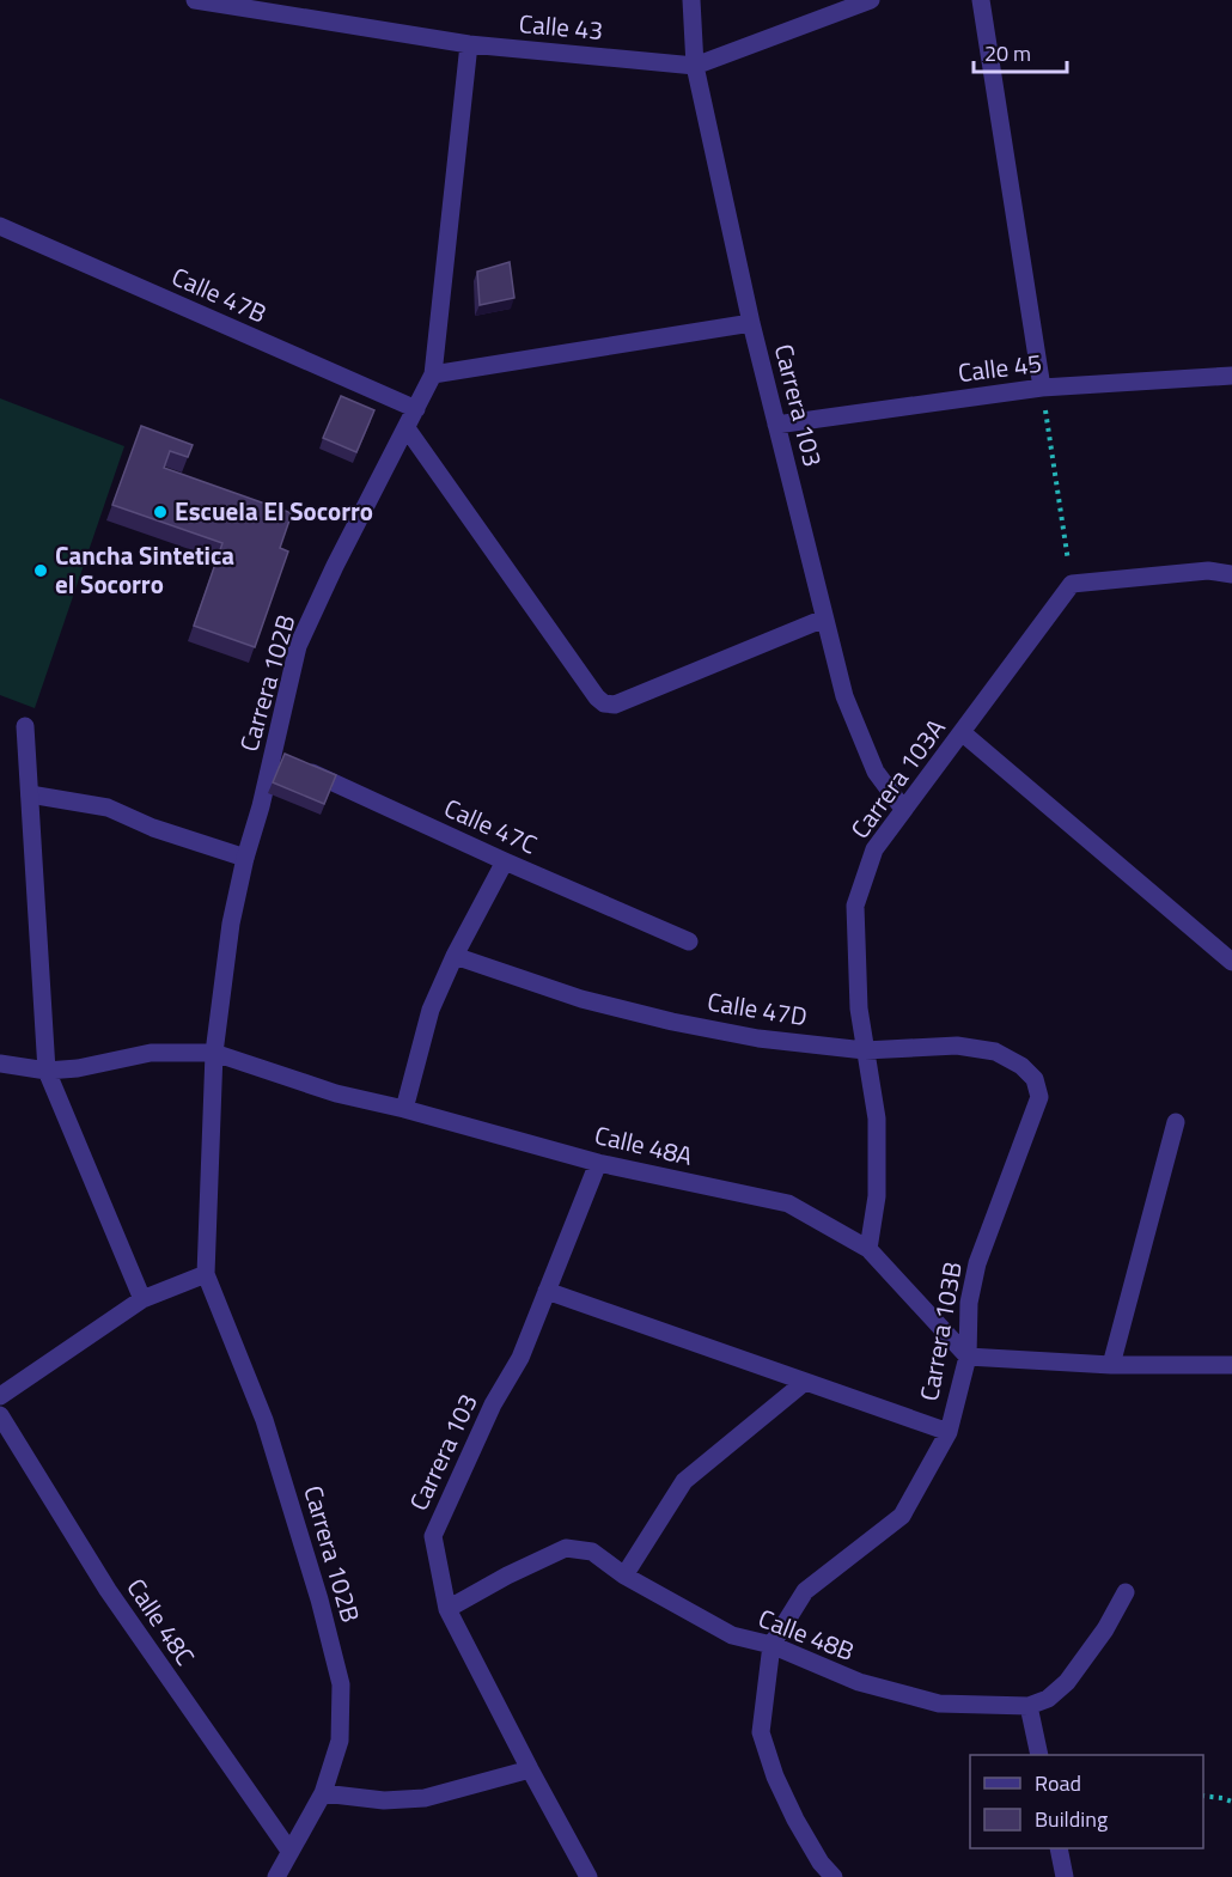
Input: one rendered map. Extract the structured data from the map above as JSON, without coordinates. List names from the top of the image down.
{
  "streets": {
    "street": [
      "Calle 43",
      "Calle 47B",
      "Calle 45",
      "Carrera 103",
      "Carrera 102B",
      "Carrera 103A",
      "Calle 47C",
      "Calle 47D",
      "Calle 48A",
      "Carrera 103B",
      "Calle 48C",
      "Calle 48B"
    ]
  },
  "crossings": [
    ["Calle 43", "Carrera 103"],
    ["Calle 43", "Carrera 102B"],
    ["Calle 47B", "Carrera 102B"],
    ["Calle 45", "Carrera 103"],
    ["Carrera 103", "Carrera 103A"],
    ["Carrera 103", "Calle 48A"],
    ["Carrera 103", "Calle 48B"],
    ["Carrera 102B", "Calle 47C"],
    ["Carrera 102B", "Calle 48A"],
    ["Carrera 102B", "Calle 48C"],
    ["Carrera 103A", "Calle 47D"],
    ["Carrera 103A", "Calle 48A"],
    ["Calle 47D", "Carrera 103B"],
    ["Calle 48A", "Carrera 103B"],
    ["Carrera 103B", "Calle 48B"]
  ],
  "places": ["Escuela El Socorro", "Cancha Sintetica el Socorro"],
  "legend": ["Road", "Building"],
  "scale_bar": "20 m"
}
